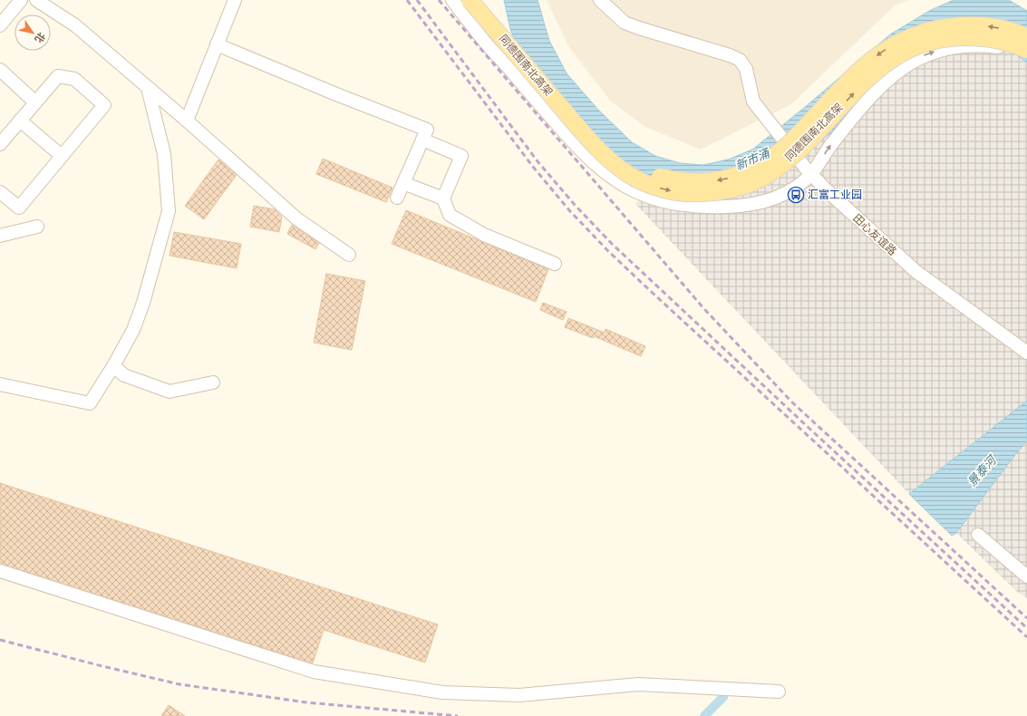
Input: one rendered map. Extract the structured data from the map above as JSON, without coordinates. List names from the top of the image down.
{
  "streets": {
    "main road": ["同德围南北高架"],
    "street": ["田心友谊路"]
  },
  "water": ["新市涌", "景泰河"],
  "places": {
    "bus stop": ["汇富工业园"]
  },
  "north": "bottom right"
}
